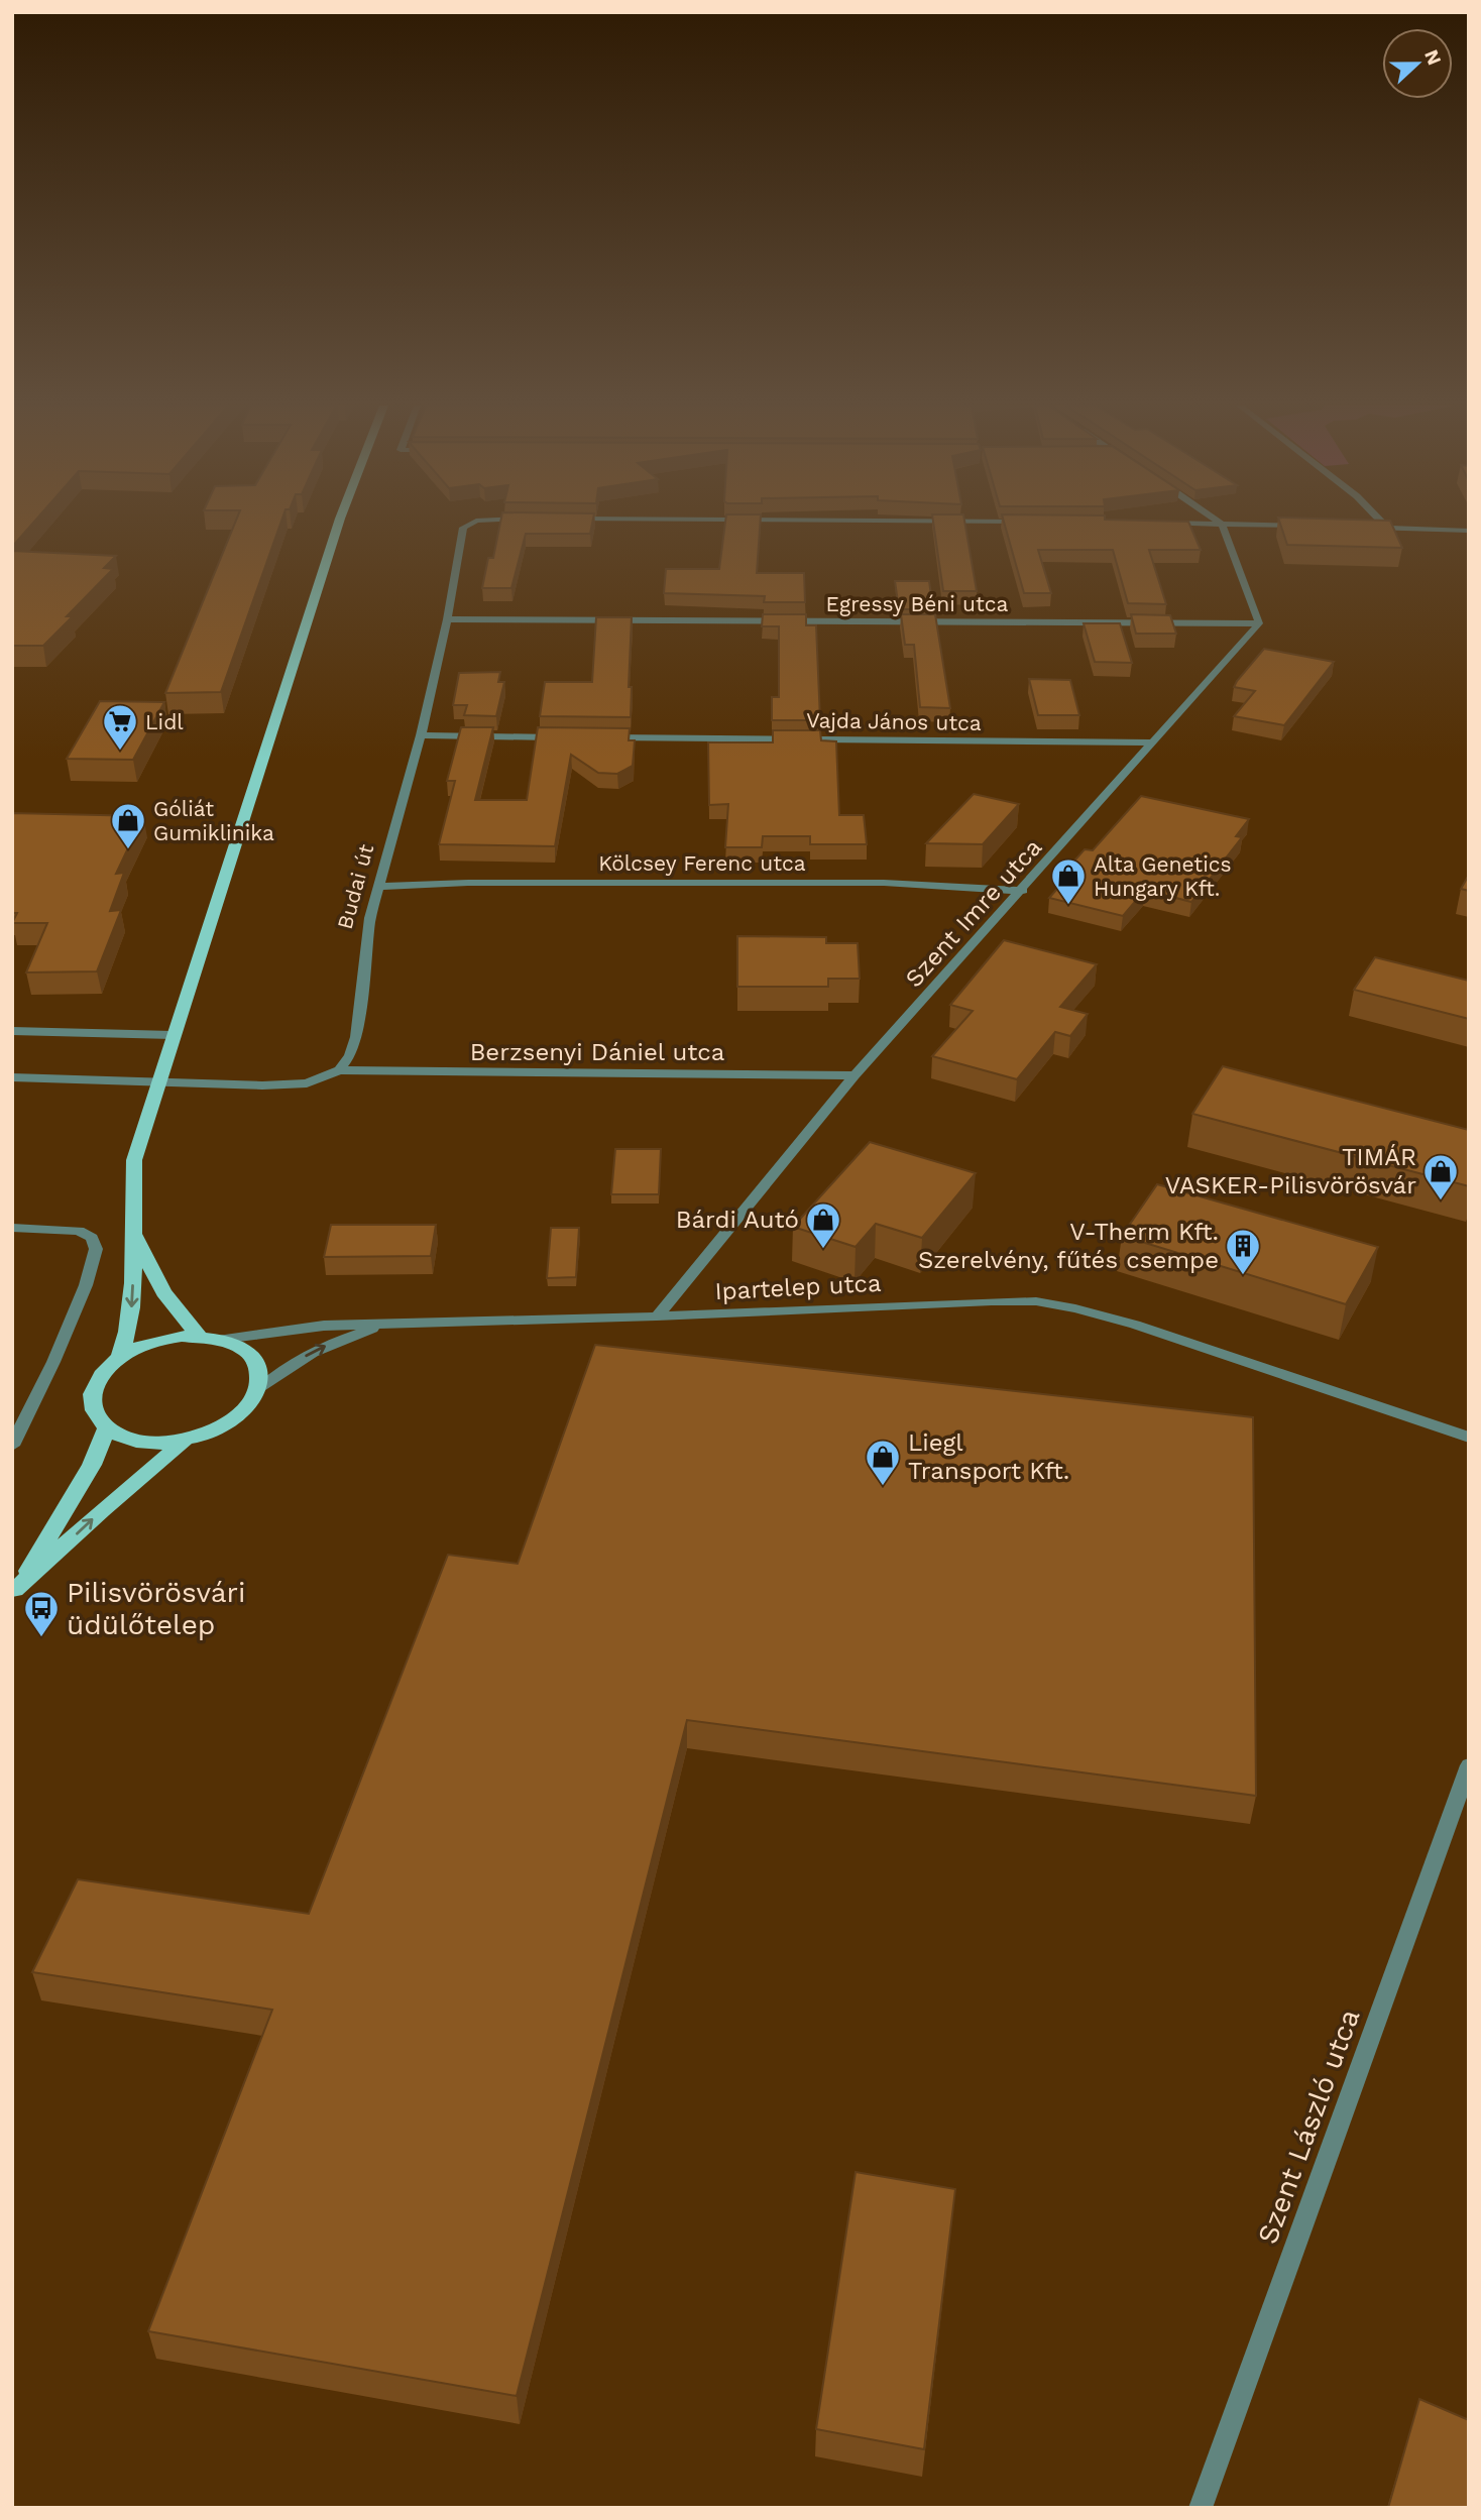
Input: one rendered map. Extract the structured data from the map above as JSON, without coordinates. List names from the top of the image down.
{
  "streets": {
    "street": [
      "Egressy Béni utca",
      "Vajda János utca",
      "Kölcsey Ferenc utca",
      "Budai út",
      "Szent Imre utca",
      "Berzsenyi Dániel utca",
      "Ipartelep utca",
      "Szent László utca"
    ]
  },
  "crossings": [
    ["Egressy Béni utca", "Budai út"],
    ["Egressy Béni utca", "Szent Imre utca"],
    ["Vajda János utca", "Szent Imre utca"],
    ["Kölcsey Ferenc utca", "Budai út"],
    ["Kölcsey Ferenc utca", "Szent Imre utca"],
    ["Budai út", "Berzsenyi Dániel utca"],
    ["Szent Imre utca", "Berzsenyi Dániel utca"],
    ["Szent Imre utca", "Ipartelep utca"]
  ],
  "places": {
    "supermarket": ["Lidl"],
    "shop": [
      "Góliát Gumiklinika",
      "Alta Genetics Hungary Kft.",
      "TIMÁR VASKER-Pilisvörösvár",
      "Bárdi Autó",
      "Liegl Transport Kft."
    ],
    "building": ["V-Therm Kft. Szerelvény, fűtés csempe"],
    "bus stop": ["Pilisvörösvári üdülőtelep"]
  },
  "north": "right"
}
